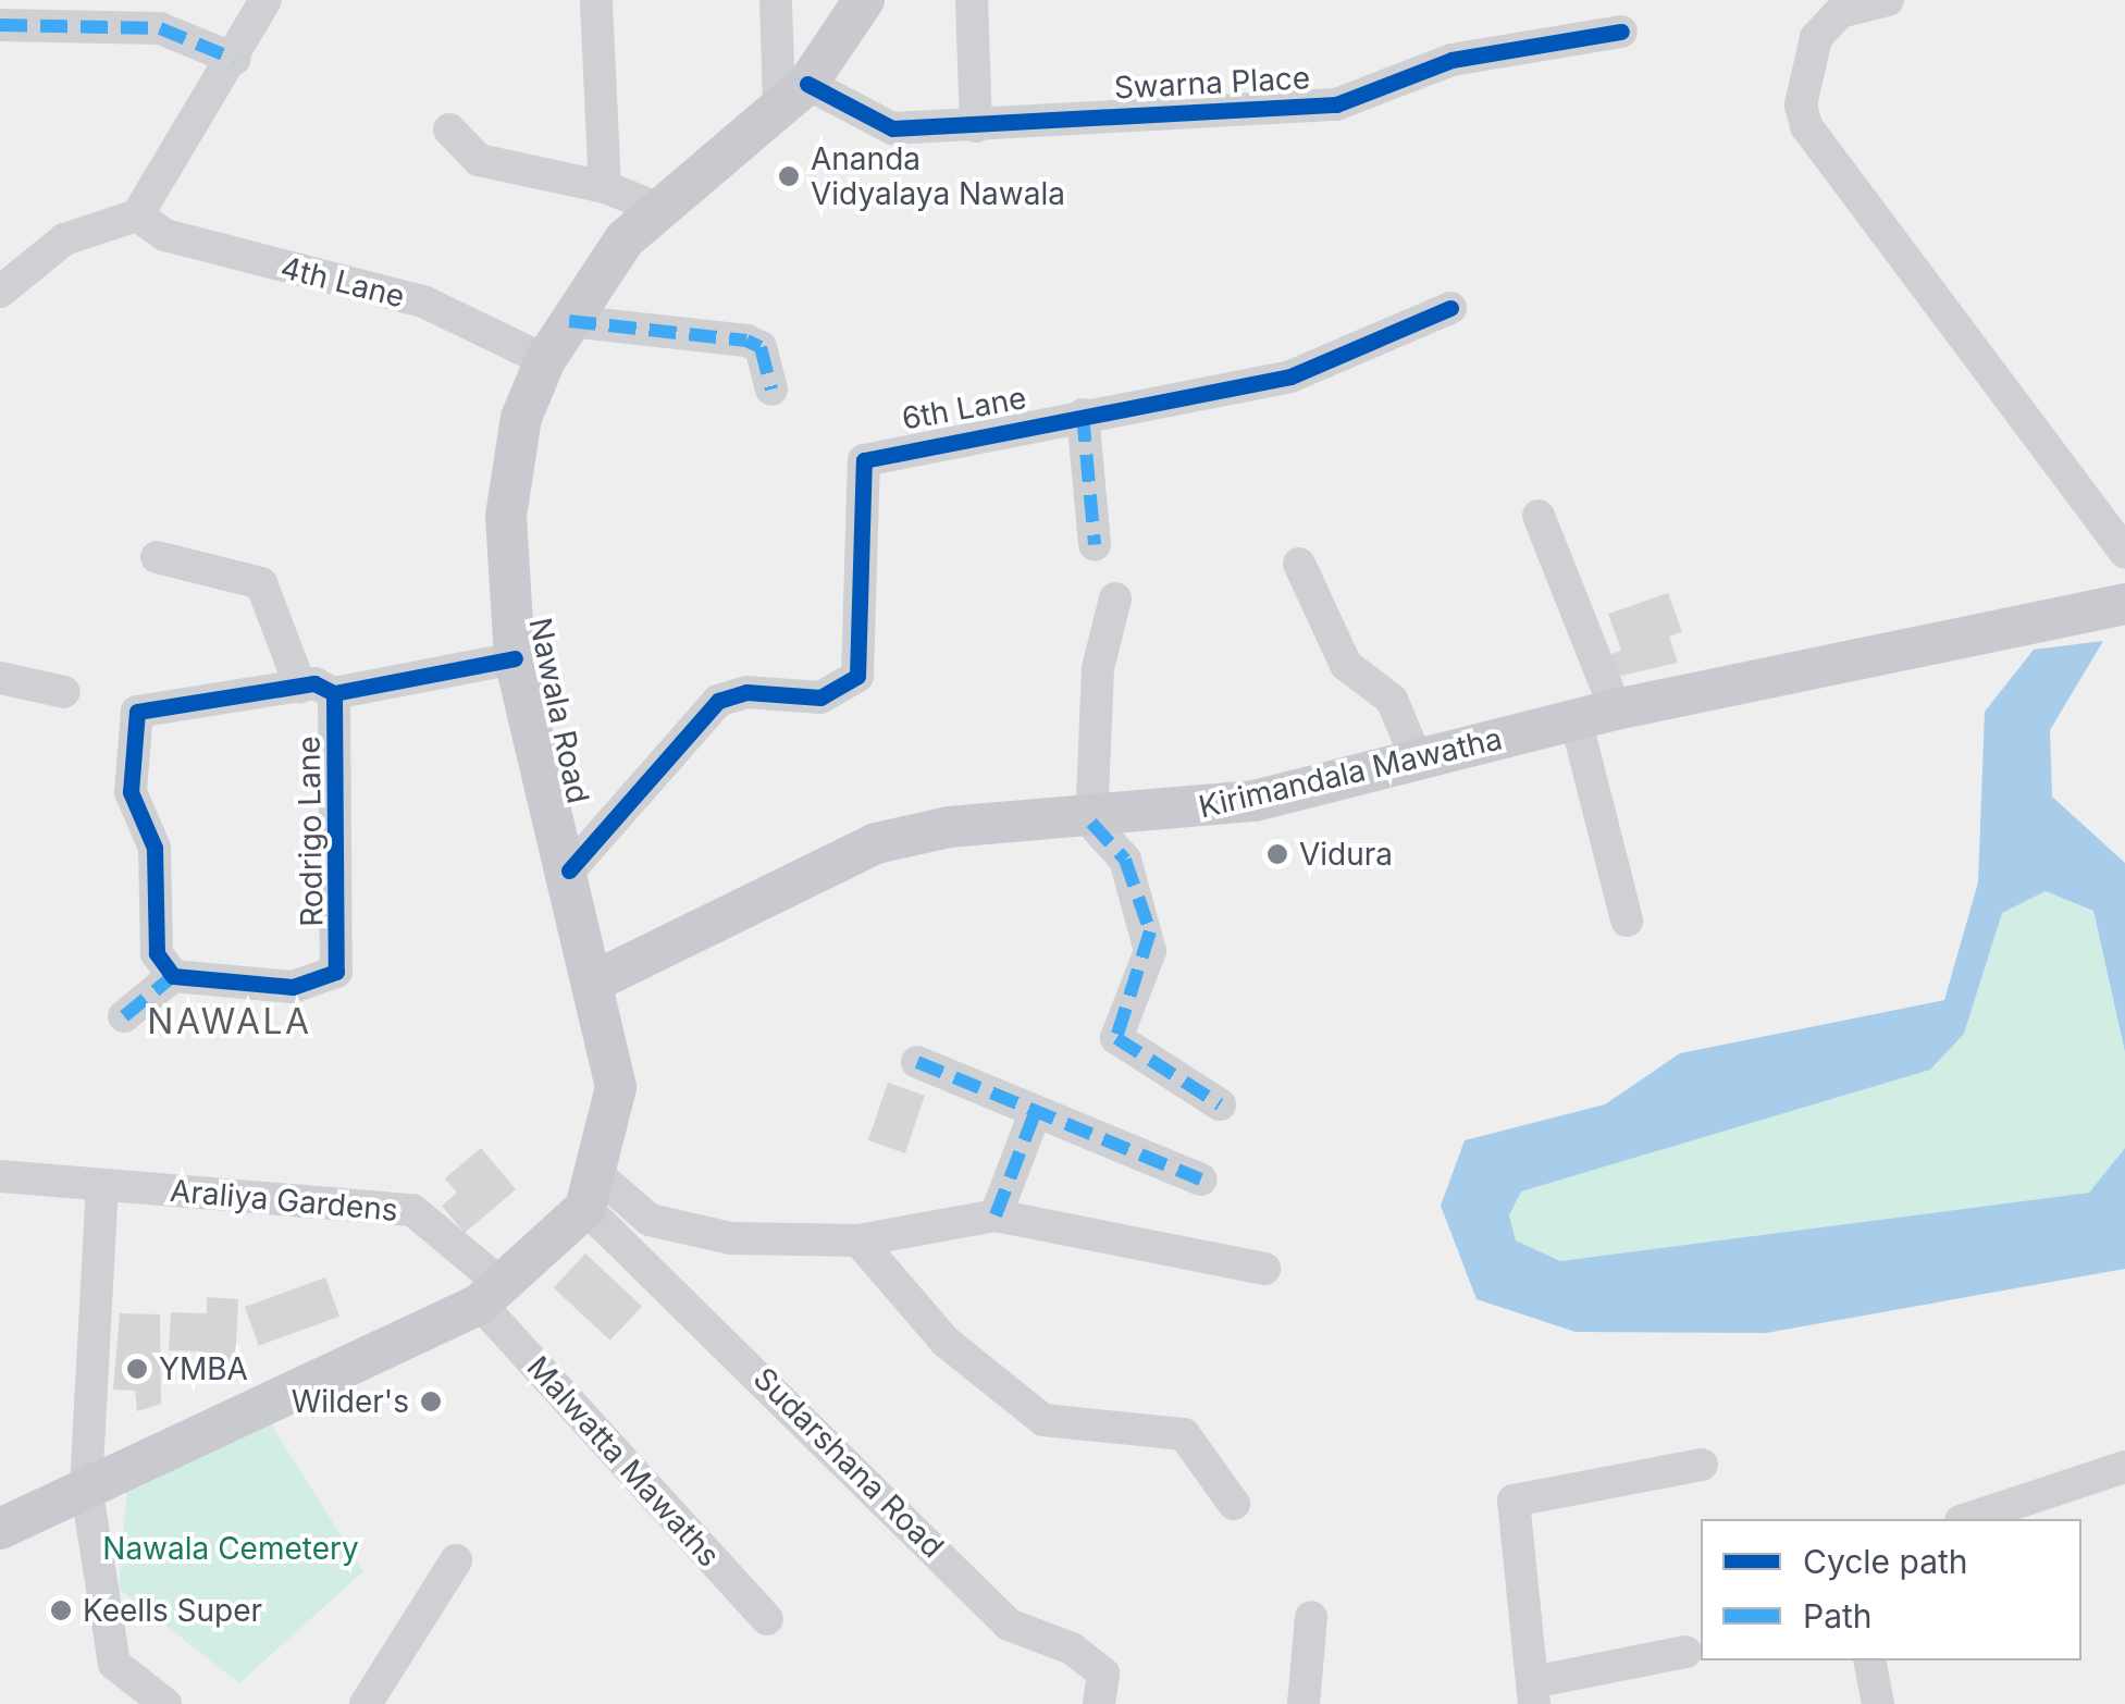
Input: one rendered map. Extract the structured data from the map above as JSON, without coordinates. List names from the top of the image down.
{
  "streets": {
    "main road": ["Nawala Road", "Kirimandala Mawatha"],
    "street": [
      "Swarna Place",
      "4th Lane",
      "6th Lane",
      "Rodrigo Lane",
      "Araliya Gardens",
      "Malwatta Mawaths",
      "Sudarshana Road"
    ]
  },
  "crossings": [
    ["Swarna Place", "Nawala Road"],
    ["4th Lane", "Nawala Road"],
    ["6th Lane", "Nawala Road"],
    ["Nawala Road", "Kirimandala Mawatha"],
    ["Nawala Road", "Rodrigo Lane"],
    ["Nawala Road", "Sudarshana Road"],
    ["Araliya Gardens", "Malwatta Mawaths"]
  ],
  "districts": ["NAWALA"],
  "parks": ["Nawala Cemetery"],
  "places": [
    "Ananda Vidyalaya Nawala",
    "Vidura",
    "YMBA",
    "Wilder's",
    "Keells Super"
  ],
  "legend": ["Cycle path", "Path"]
}
